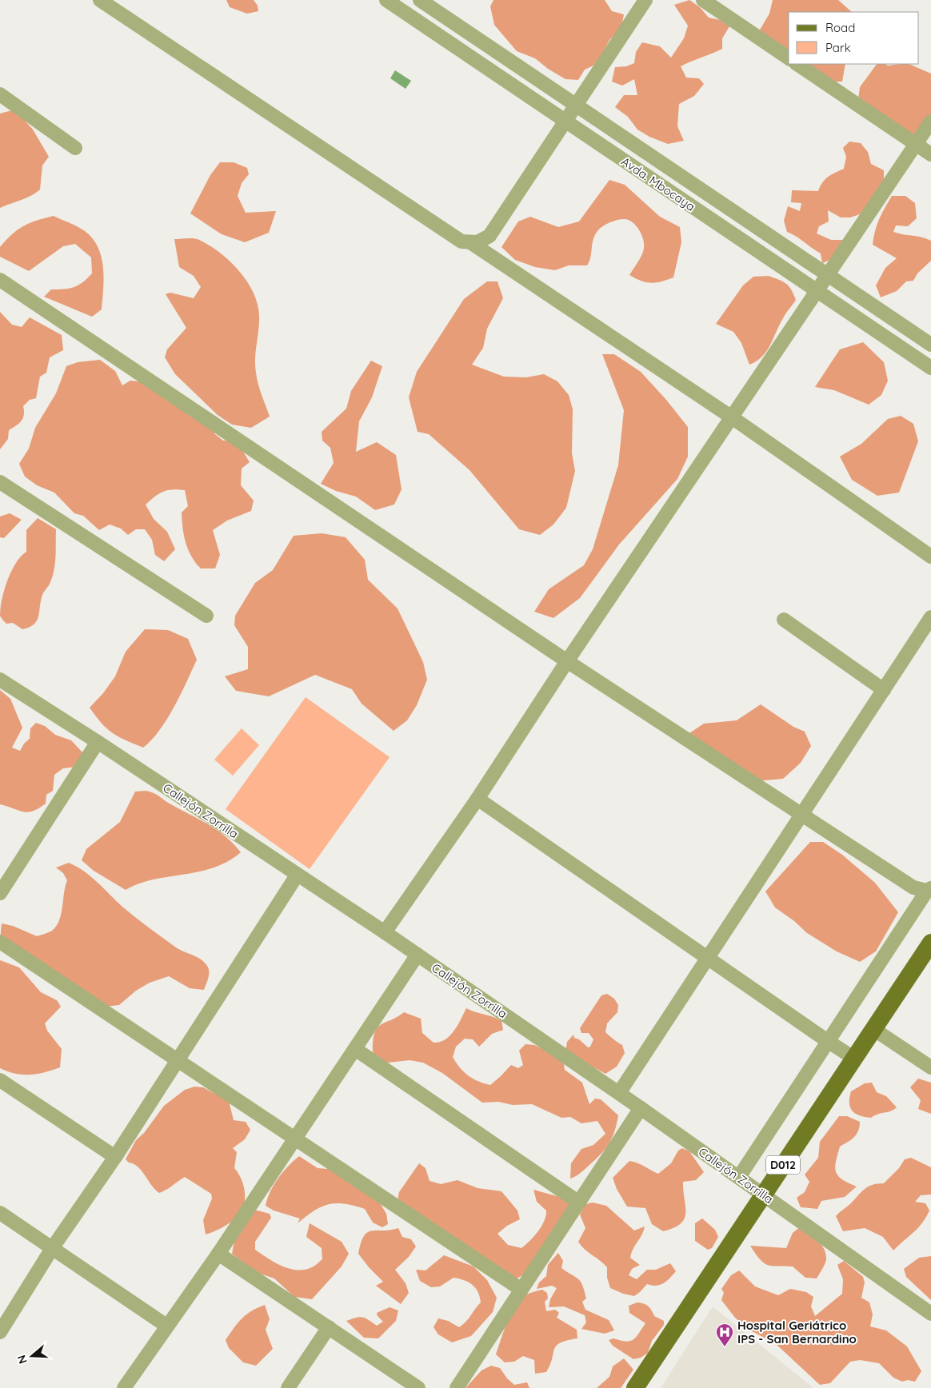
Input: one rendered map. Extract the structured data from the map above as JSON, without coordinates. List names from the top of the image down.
{
  "streets": {
    "main road": ["D012"],
    "street": ["Avda. Mbocaya", "Callejón Zorrilla"]
  },
  "crossings": [
    ["Callejón Zorrilla", "D012"]
  ],
  "places": {
    "hospital": ["Hospital Geriátrico IPS - San Bernardino"]
  },
  "legend": ["Road", "Park"],
  "north": "left"
}
